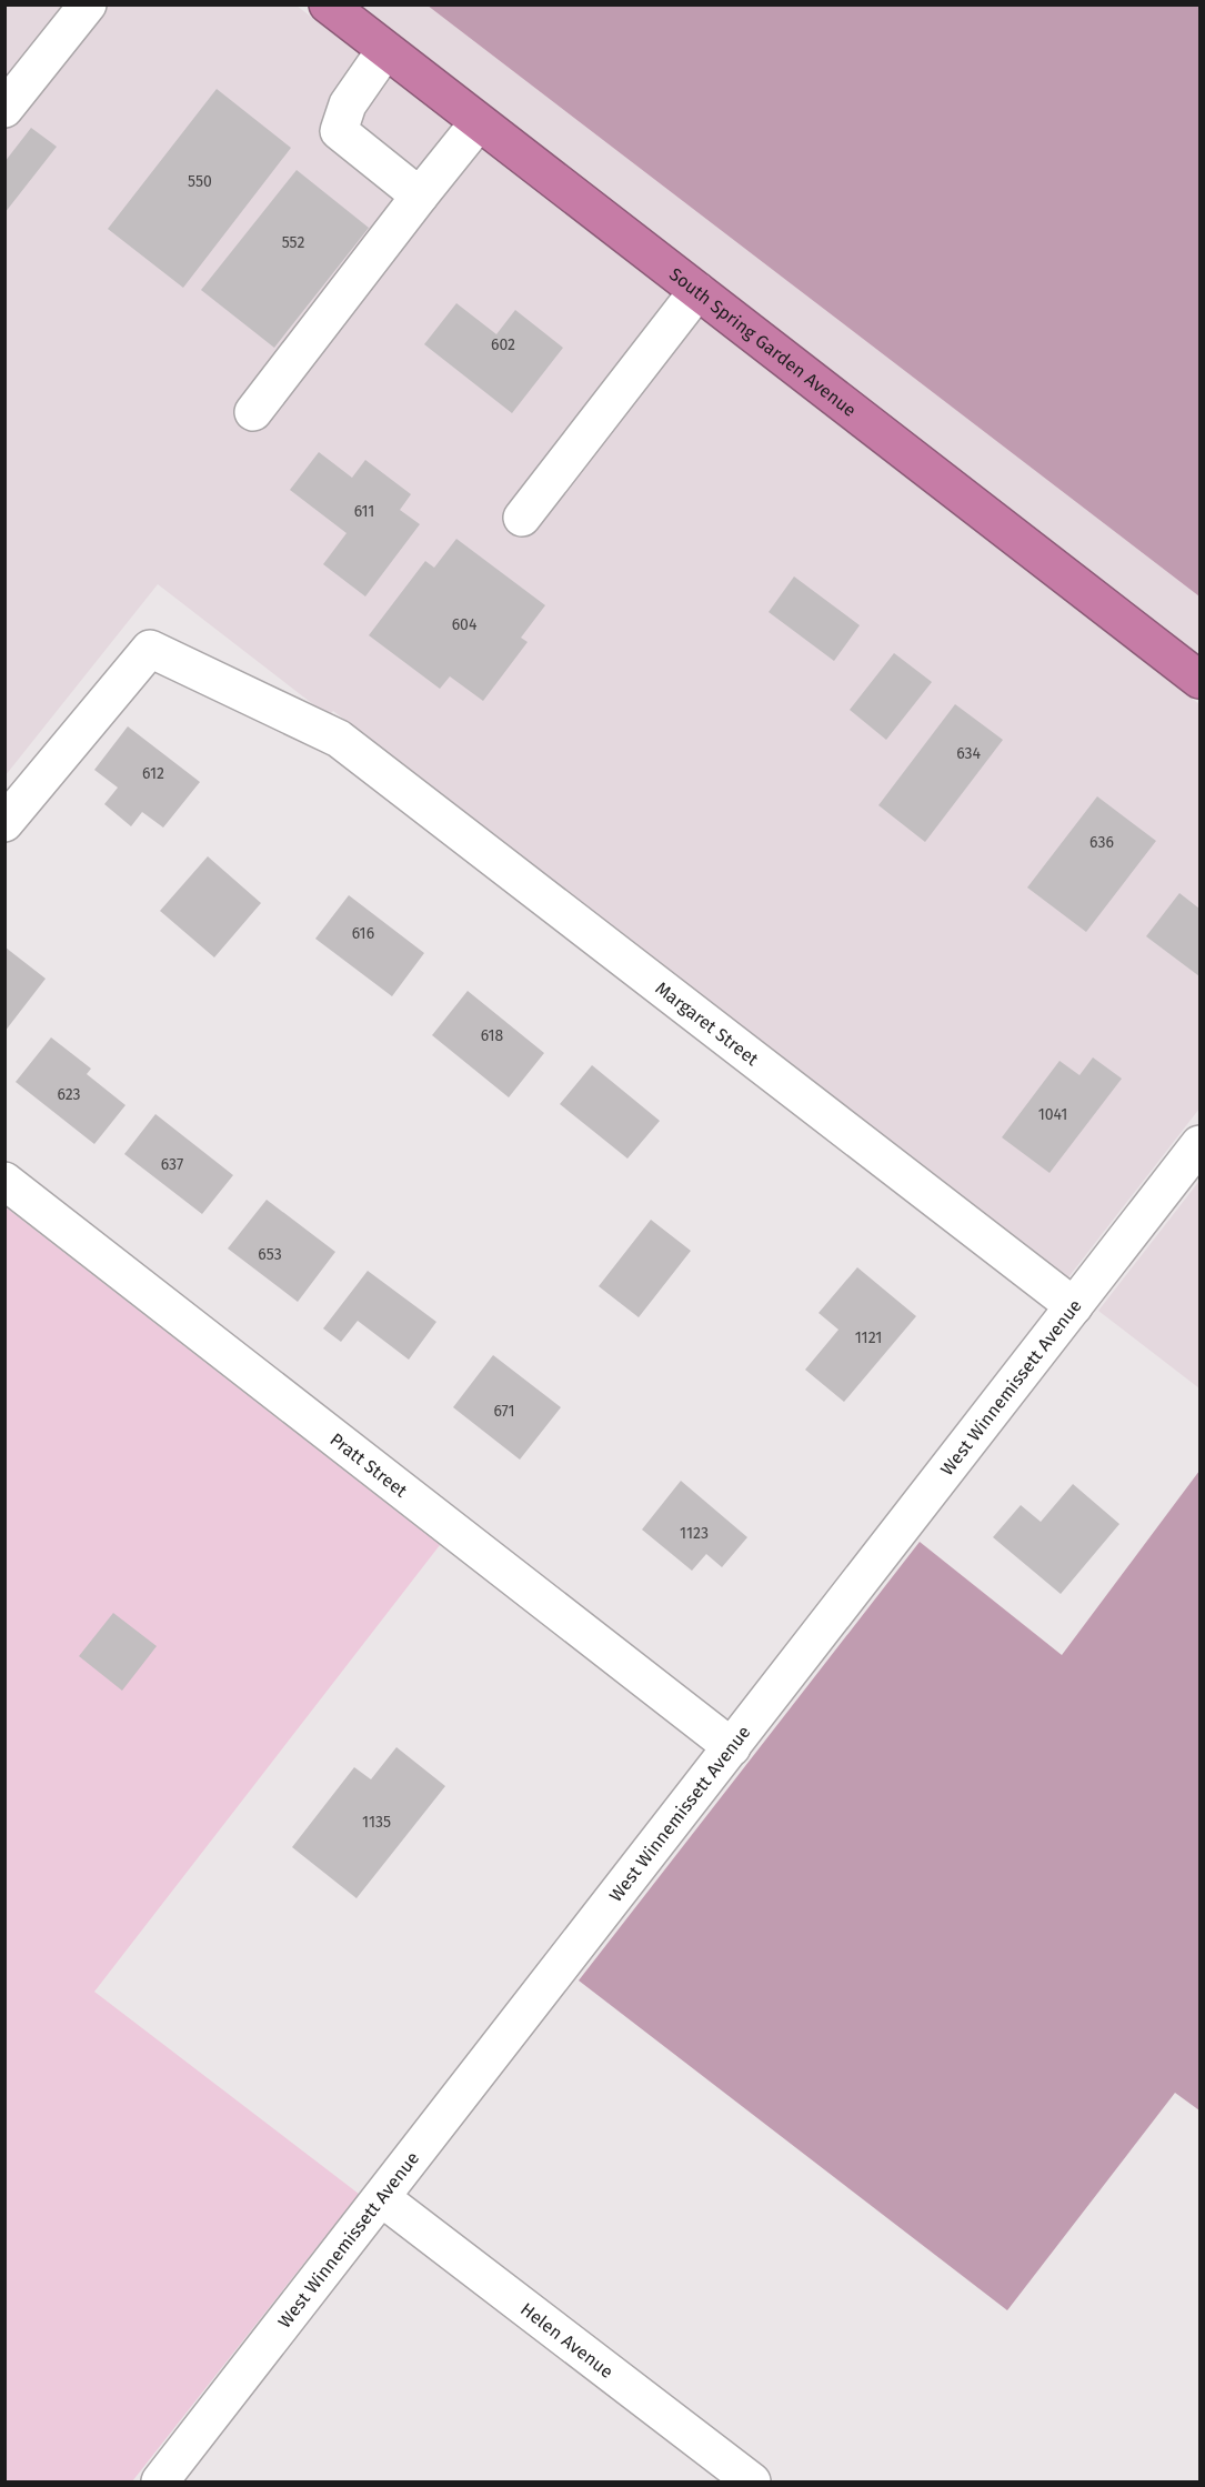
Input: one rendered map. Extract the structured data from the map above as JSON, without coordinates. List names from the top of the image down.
{
  "streets": {
    "highway": ["South Spring Garden Avenue"],
    "street": [
      "Margaret Street",
      "West Winnemissett Avenue",
      "Pratt Street",
      "Helen Avenue"
    ]
  },
  "crossings": [
    ["Margaret Street", "West Winnemissett Avenue"],
    ["West Winnemissett Avenue", "Pratt Street"],
    ["West Winnemissett Avenue", "Helen Avenue"]
  ],
  "house_numbers": [
    "550",
    "552",
    "602",
    "611",
    "604",
    "634",
    "612",
    "636",
    "616",
    "618",
    "623",
    "1041",
    "637",
    "653",
    "1121",
    "671",
    "1123",
    "1135"
  ]
}
